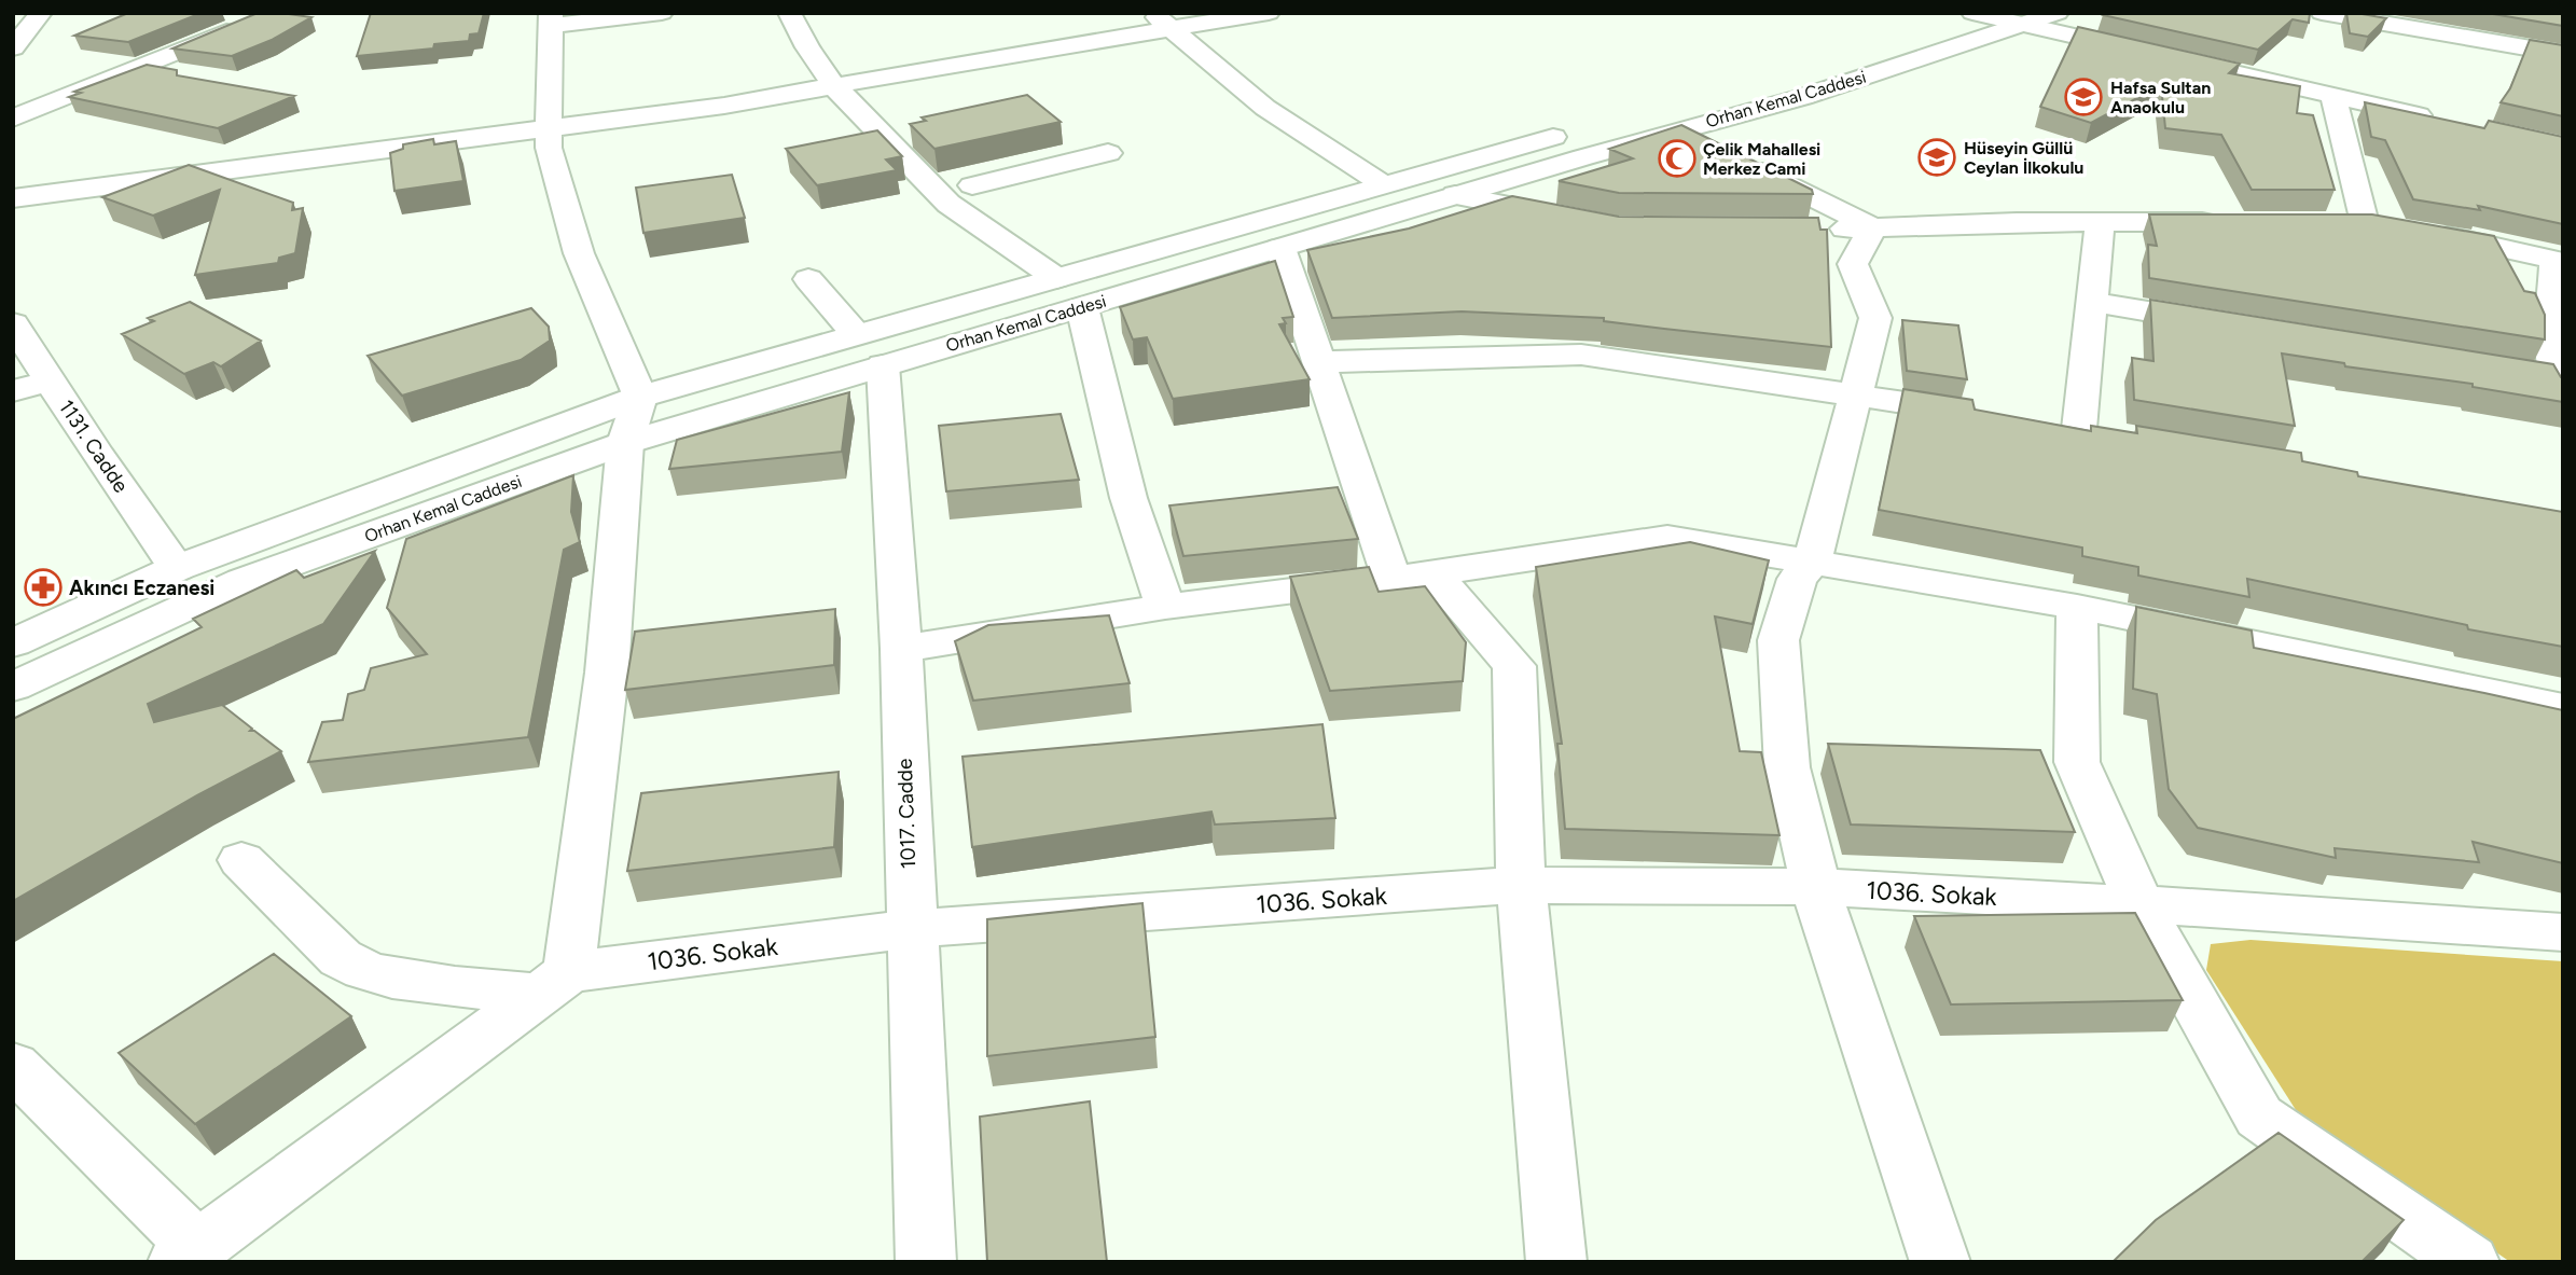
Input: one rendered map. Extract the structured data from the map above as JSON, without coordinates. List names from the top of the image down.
{
  "streets": {
    "street": [
      "Orhan Kemal Caddesi",
      "1131. Cadde",
      "1017. Cadde",
      "1036. Sokak"
    ]
  },
  "crossings": [
    ["Orhan Kemal Caddesi", "1131. Cadde"],
    ["Orhan Kemal Caddesi", "1017. Cadde"],
    ["1017. Cadde", "1036. Sokak"]
  ],
  "places": {
    "school or university": ["Hafsa Sultan Anaokulu", "Hüseyin Güllü Ceylan İlkokulu"],
    "mosque": ["Çelik Mahallesi Merkez Cami"],
    "pharmacy": ["Akıncı Eczanesi"]
  }
}
